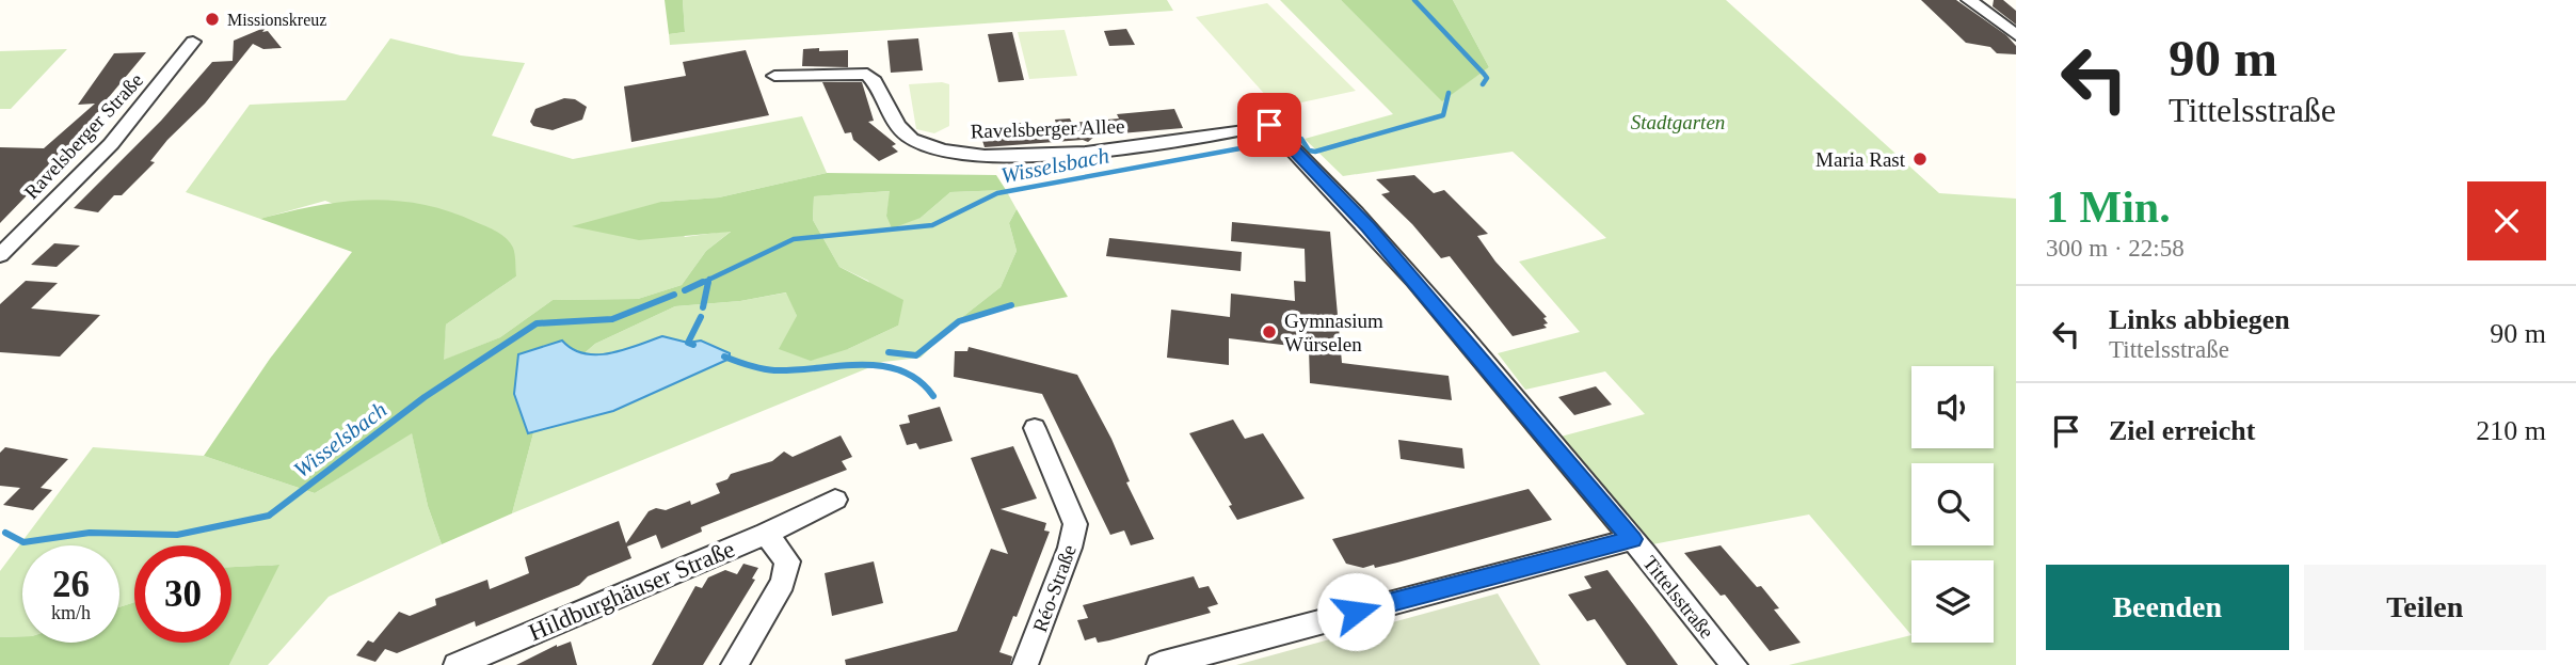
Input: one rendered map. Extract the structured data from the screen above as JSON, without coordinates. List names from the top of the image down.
{
  "streets": {
    "street": [
      "Ravelsberger Allee",
      "Ravelsberger Straße",
      "Réo-Straße",
      "Hildburghäuser Straße",
      "Tittelsstraße"
    ]
  },
  "crossings": [
    ["Ravelsberger Allee", "Tittelsstraße"]
  ],
  "water": ["Wisselsbach"],
  "parks": ["Stadtgarten"],
  "places": ["Missionskreuz", "Maria Rast", "Gymnasium Würselen"],
  "page": {
    "turn": ["90 m", "Tittelsstraße"],
    "heading": ["1 Min.", "300 m · 22:58"],
    "list": [
      {
        "name": "Links abbiegen",
        "note": "Tittelsstraße",
        "value": "90 m"
      },
      {
        "name": "Ziel erreicht",
        "value": "210 m"
      }
    ],
    "speed": "26 km/h",
    "limit": "30",
    "buttons": ["Beenden", "Teilen"]
  }
}
